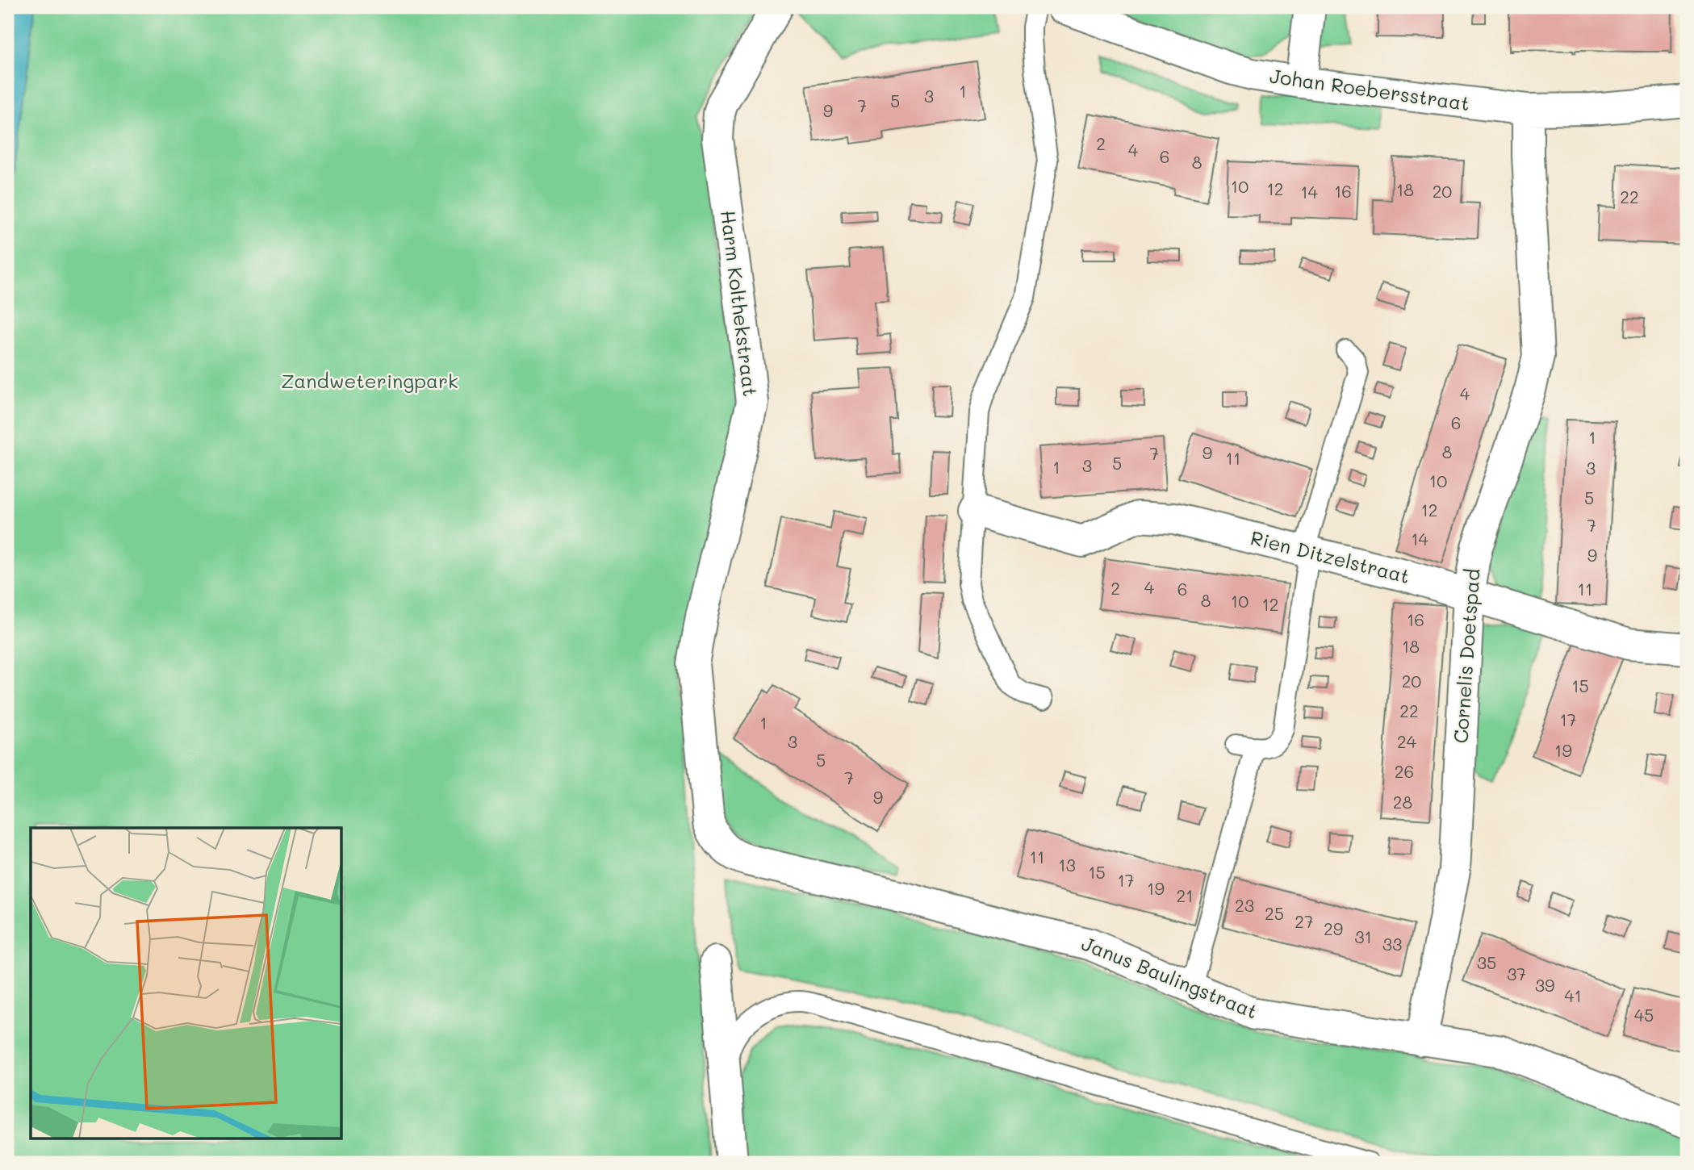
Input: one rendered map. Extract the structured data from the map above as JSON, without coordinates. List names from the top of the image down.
{
  "streets": {
    "street": [
      "Johan Roebersstraat",
      "Harm Kolthekstraat",
      "Rien Ditzelstraat",
      "Cornelis Doetspad",
      "Janus Baulingstraat"
    ]
  },
  "crossings": [
    ["Johan Roebersstraat", "Cornelis Doetspad"],
    ["Harm Kolthekstraat", "Janus Baulingstraat"],
    ["Rien Ditzelstraat", "Cornelis Doetspad"],
    ["Cornelis Doetspad", "Janus Baulingstraat"]
  ],
  "parks": ["Zandweteringpark"],
  "house_numbers": [
    "1",
    "3",
    "5",
    "7",
    "9",
    "2",
    "4",
    "6",
    "8",
    "10",
    "12",
    "18",
    "16",
    "20",
    "14",
    "22",
    "4",
    "6",
    "1",
    "8",
    "9",
    "7",
    "11",
    "5",
    "3",
    "1",
    "3",
    "10",
    "5",
    "12",
    "7",
    "14",
    "9",
    "4",
    "2",
    "6",
    "11",
    "8",
    "10",
    "12",
    "16",
    "18",
    "20",
    "15",
    "22",
    "17",
    "1",
    "3",
    "24",
    "19",
    "5",
    "26",
    "7",
    "9",
    "28",
    "11",
    "13",
    "15",
    "17",
    "19",
    "21",
    "23",
    "25",
    "27",
    "29",
    "31",
    "33",
    "35",
    "37",
    "39",
    "41",
    "45"
  ]
}
